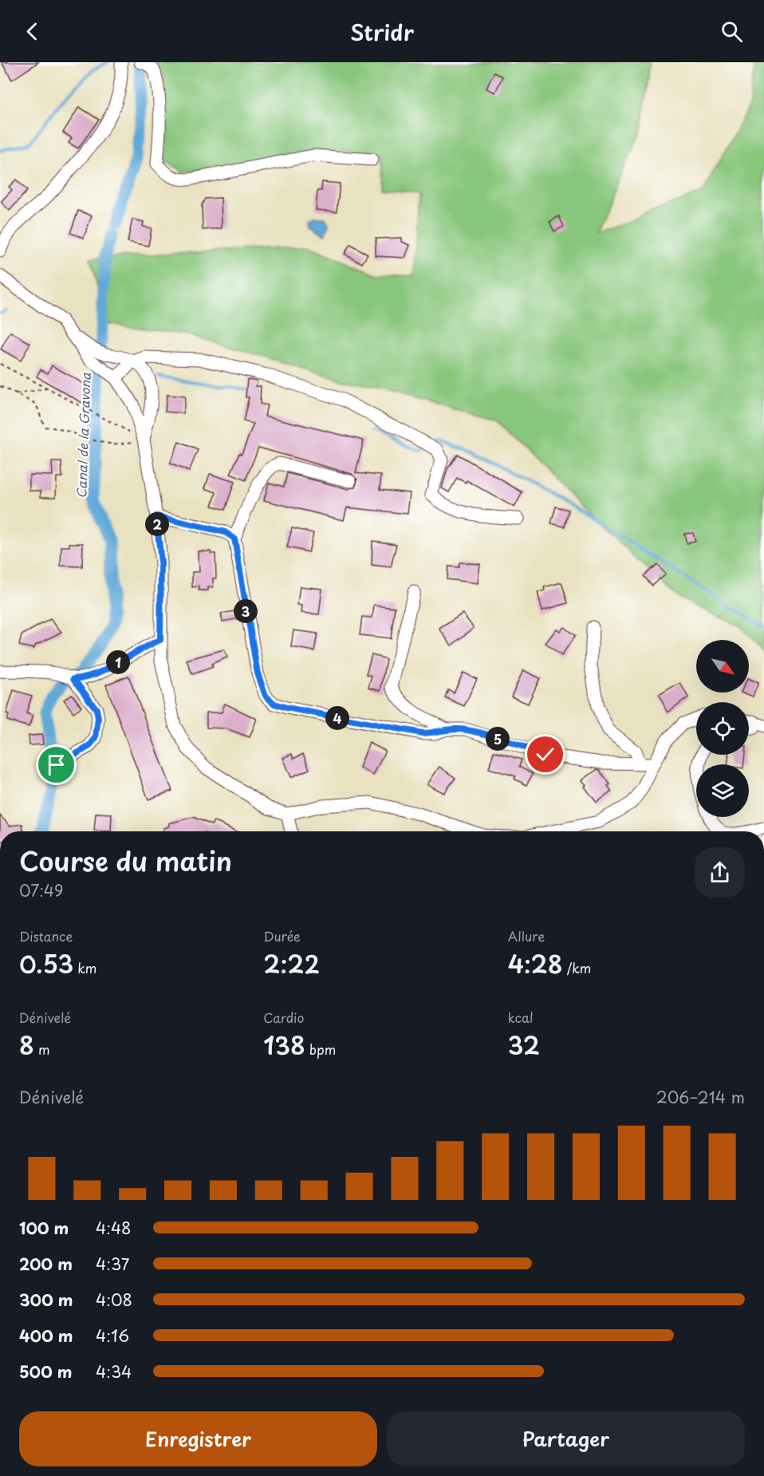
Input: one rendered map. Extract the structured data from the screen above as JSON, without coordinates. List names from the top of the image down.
{
  "water": ["Canal de la Gravona"],
  "north": "bottom right",
  "page": {
    "header": "Stridr",
    "pins": [
      "2",
      "3",
      "1",
      "4",
      "5"
    ],
    "heading": ["Course du matin", "07:49"],
    "stats": [
      ["Distance", "0.53 km"],
      ["Durée", "2:22"],
      ["Allure", "4:28 /km"],
      ["Dénivelé", "8 m"],
      ["Cardio", "138 bpm"],
      ["kcal", "32"]
    ],
    "chart": ["Dénivelé", "206–214 m"],
    "list": [
      {
        "name": "100 m",
        "note": "4:48"
      },
      {
        "name": "200 m",
        "note": "4:37"
      },
      {
        "name": "300 m",
        "note": "4:08"
      },
      {
        "name": "400 m",
        "note": "4:16"
      },
      {
        "name": "500 m",
        "note": "4:34"
      }
    ],
    "buttons": ["Enregistrer", "Partager"]
  }
}
